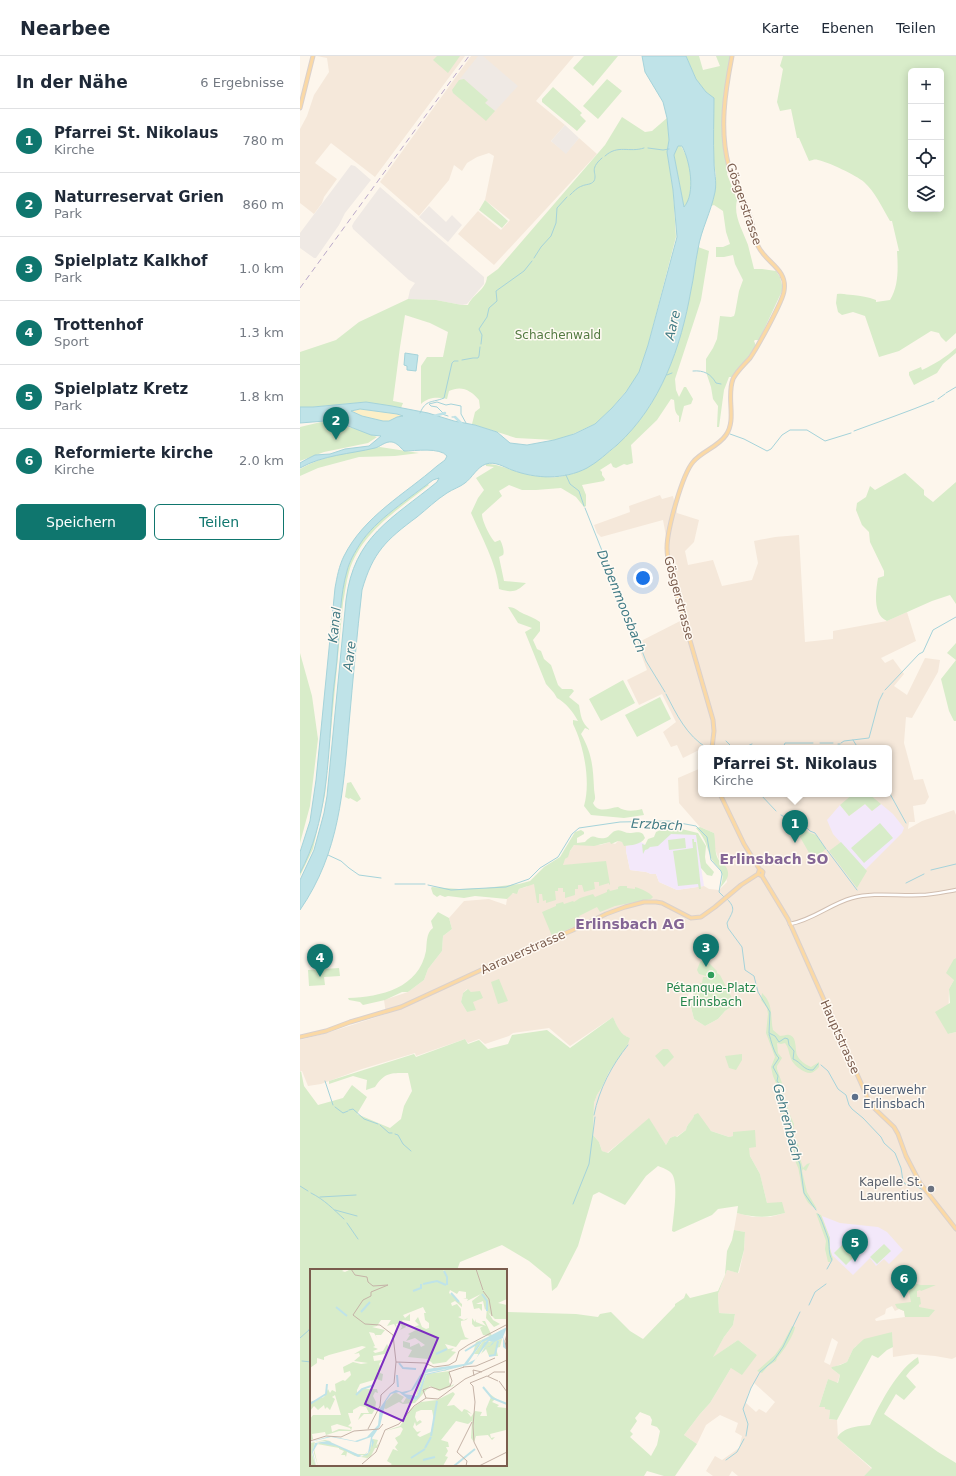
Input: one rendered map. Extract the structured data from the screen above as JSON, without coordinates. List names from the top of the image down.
{
  "streets": {
    "main road": ["Gösgerstrasse", "Aarauerstrasse", "Hauptstrasse"]
  },
  "crossings": [
    ["Aarauerstrasse", "Hauptstrasse"]
  ],
  "districts": ["Erlinsbach SO", "Erlinsbach AG"],
  "water": [
    "Aare",
    "Dubenmoosbach",
    "Kanal",
    "Erzbach",
    "Gehrenbach"
  ],
  "parks": ["Schachenwald"],
  "places": ["Pétanque-Platz Erlinsbach", "Feuerwehr Erlinsbach", "Kapelle St. Laurentius"],
  "page": {
    "header": "Nearbee",
    "nav": ["Karte", "Ebenen", "Teilen"],
    "heading": ["In der Nähe", "6 Ergebnisse"],
    "map_buttons": ["+", "−"],
    "list": [
      {
        "mark": "1",
        "name": "Pfarrei St. Nikolaus",
        "note": "Kirche",
        "value": "780 m"
      },
      {
        "mark": "2",
        "name": "Naturreservat Grien",
        "note": "Park",
        "value": "860 m"
      },
      {
        "mark": "3",
        "name": "Spielplatz Kalkhof",
        "note": "Park",
        "value": "1.0 km"
      },
      {
        "mark": "4",
        "name": "Trottenhof",
        "note": "Sport",
        "value": "1.3 km"
      },
      {
        "mark": "5",
        "name": "Spielplatz Kretz",
        "note": "Park",
        "value": "1.8 km"
      },
      {
        "mark": "6",
        "name": "Reformierte kirche",
        "note": "Kirche",
        "value": "2.0 km"
      }
    ],
    "pins": [
      "2",
      "1",
      "3",
      "4",
      "5",
      "6"
    ],
    "buttons": ["Speichern", "Teilen"],
    "popup": ["Pfarrei St. Nikolaus", "Kirche"]
  }
}
